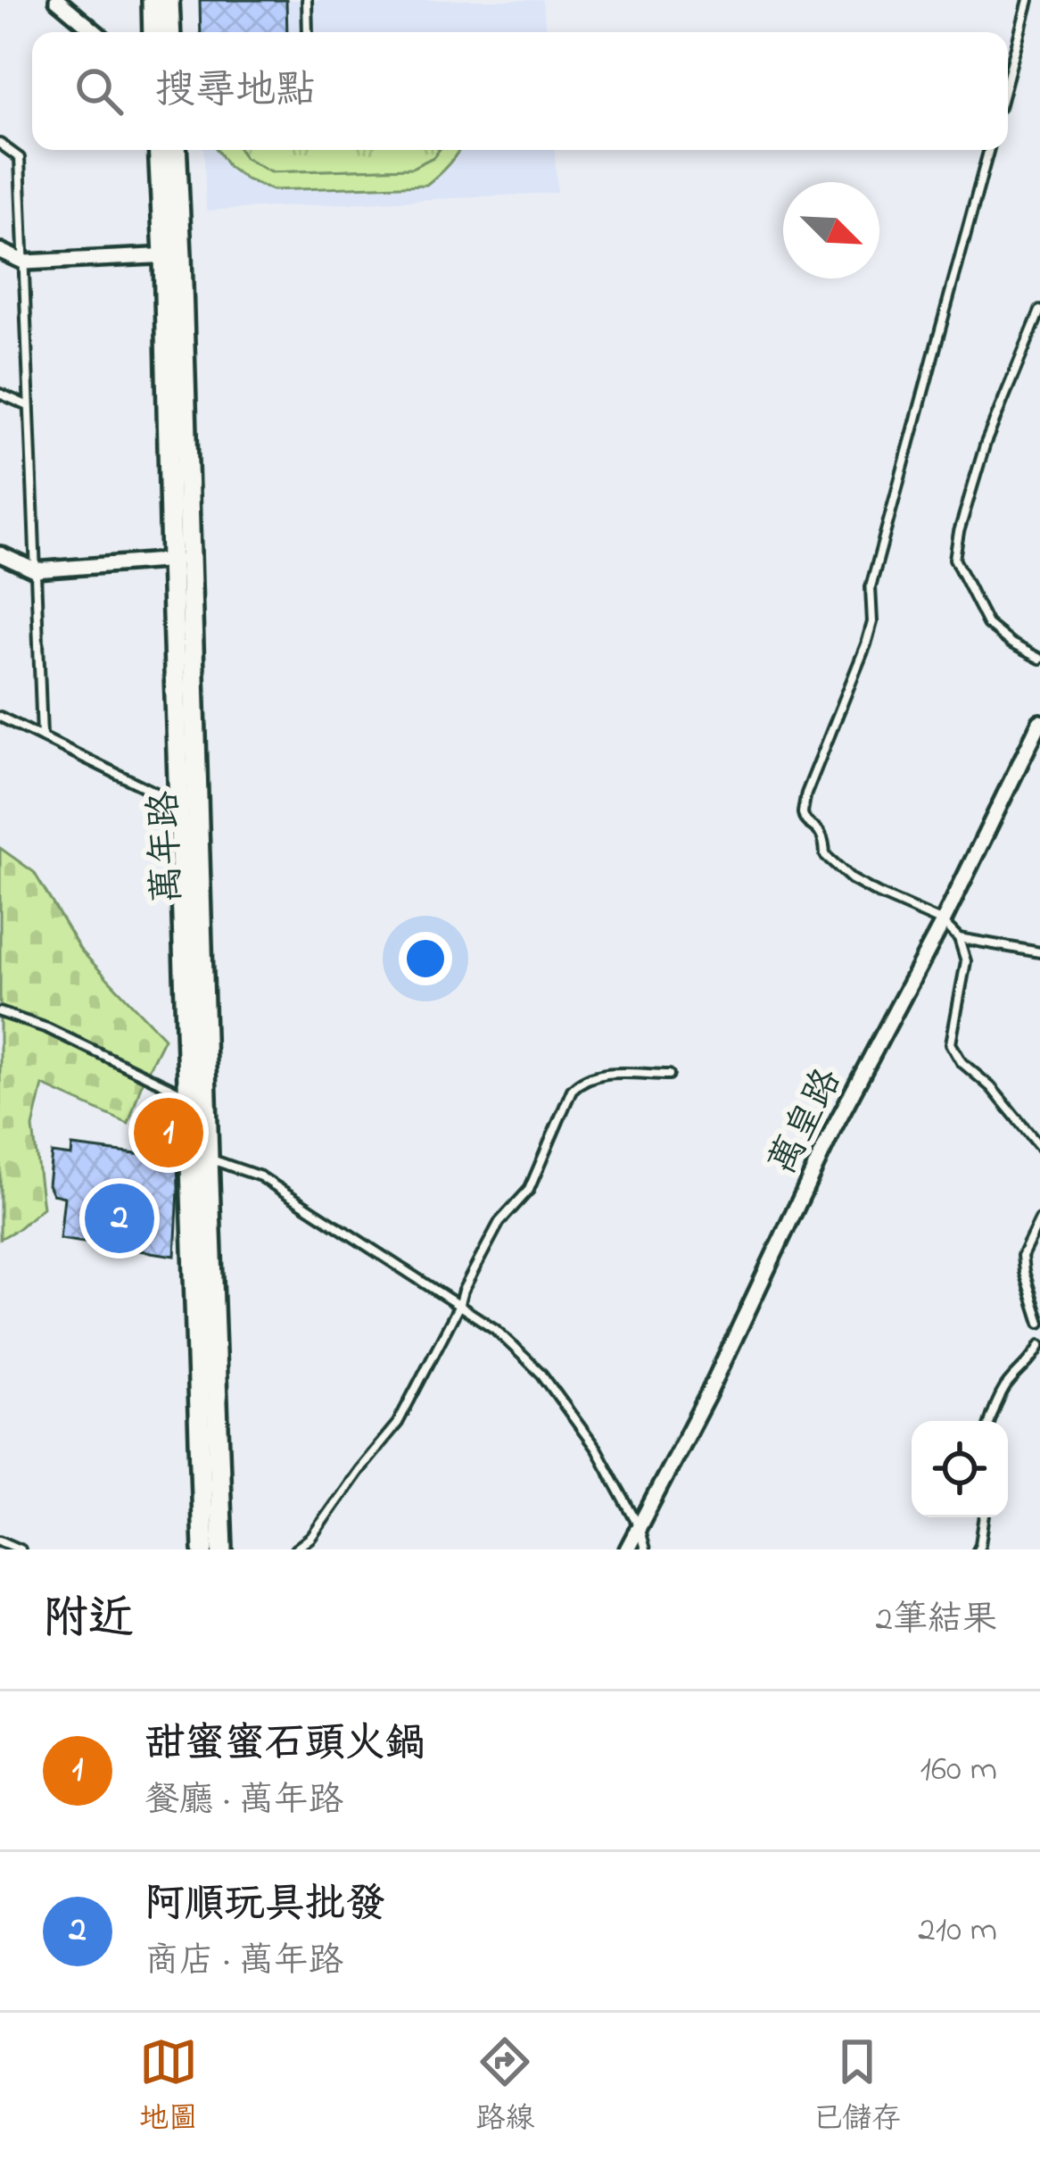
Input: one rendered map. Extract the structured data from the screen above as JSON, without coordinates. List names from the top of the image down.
{
  "streets": {
    "street": ["萬年路", "萬皇路"]
  },
  "north": "bottom right",
  "page": {
    "search": "搜尋地點",
    "pins": ["1", "2"],
    "heading": ["附近", "2筆結果"],
    "list": [
      {
        "mark": "1",
        "name": "甜蜜蜜石頭火鍋",
        "note": "餐廳 · 萬年路",
        "value": "160 m"
      },
      {
        "mark": "2",
        "name": "阿順玩具批發",
        "note": "商店 · 萬年路",
        "value": "210 m"
      }
    ],
    "nav": ["地圖", "路線", "已儲存"]
  }
}
